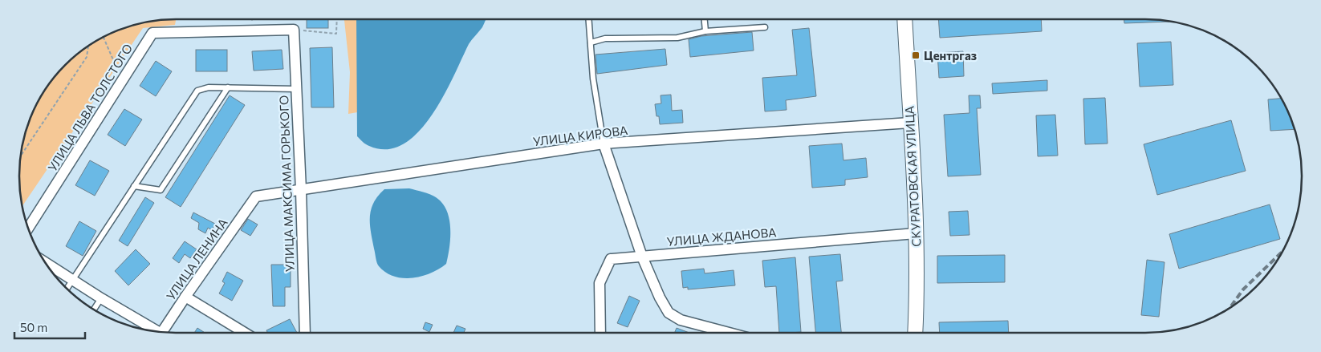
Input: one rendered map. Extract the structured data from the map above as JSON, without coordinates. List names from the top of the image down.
{
  "streets": {
    "street": [
      "УЛИЦА ЛЬВА ТОЛСТОГО",
      "УЛИЦА КИРОВА",
      "СКУРАТОВСКАЯ УЛИЦА",
      "УЛИЦА МАКСИМА ГОРЬКОГО",
      "УЛИЦА ЖДАНОВА",
      "УЛИЦА ЛЕНИНА"
    ]
  },
  "crossings": [
    ["УЛИЦА ЛЬВА ТОЛСТОГО", "УЛИЦА МАКСИМА ГОРЬКОГО"],
    ["УЛИЦА КИРОВА", "СКУРАТОВСКАЯ УЛИЦА"],
    ["УЛИЦА КИРОВА", "УЛИЦА МАКСИМА ГОРЬКОГО"],
    ["УЛИЦА КИРОВА", "УЛИЦА ЛЕНИНА"],
    ["СКУРАТОВСКАЯ УЛИЦА", "УЛИЦА ЖДАНОВА"]
  ],
  "places": {
    "transit": ["Центргаз"]
  },
  "scale_bar": "50 m"
}
